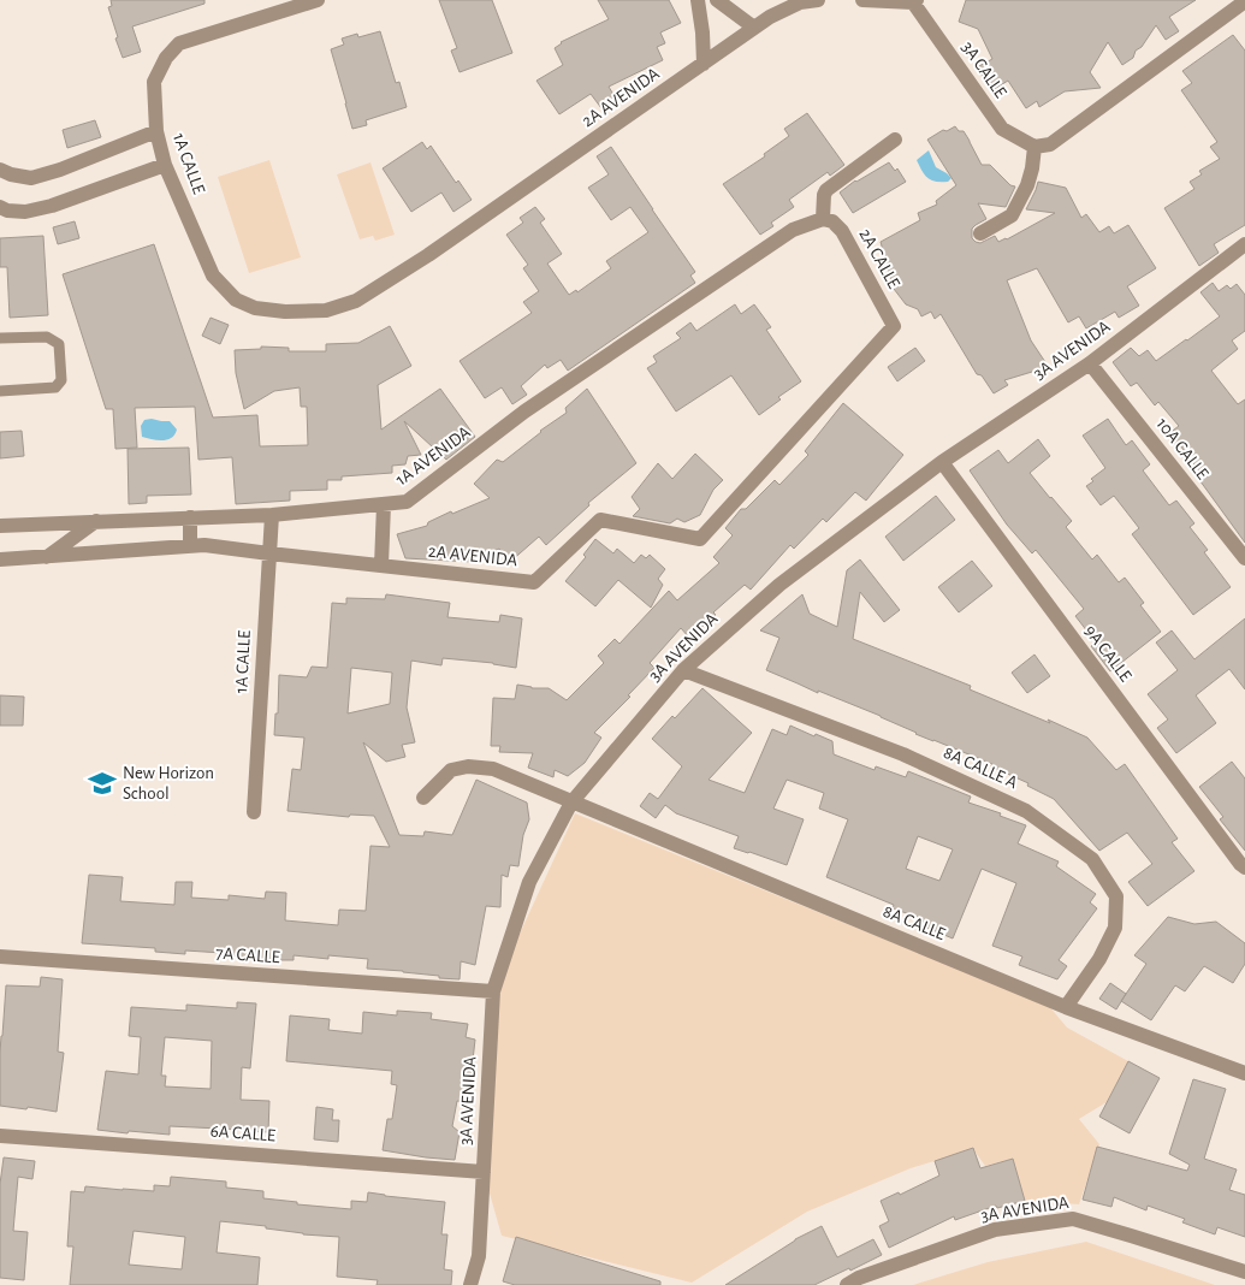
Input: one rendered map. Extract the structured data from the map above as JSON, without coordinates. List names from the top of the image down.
{
  "streets": {
    "street": [
      "3A CALLE",
      "2A AVENIDA",
      "1A CALLE",
      "2A CALLE",
      "3A AVENIDA",
      "10A CALLE",
      "1A AVENIDA",
      "9A CALLE",
      "8A CALLE A",
      "8A CALLE",
      "7A CALLE",
      "6A CALLE"
    ]
  },
  "crossings": [
    ["2A AVENIDA", "1A CALLE"],
    ["2A AVENIDA", "2A CALLE"],
    ["1A CALLE", "1A AVENIDA"],
    ["2A CALLE", "1A AVENIDA"],
    ["3A AVENIDA", "10A CALLE"],
    ["3A AVENIDA", "9A CALLE"],
    ["3A AVENIDA", "8A CALLE A"],
    ["3A AVENIDA", "8A CALLE"],
    ["3A AVENIDA", "7A CALLE"],
    ["3A AVENIDA", "6A CALLE"],
    ["8A CALLE A", "8A CALLE"]
  ],
  "places": {
    "school or university": ["New Horizon School"]
  }
}
